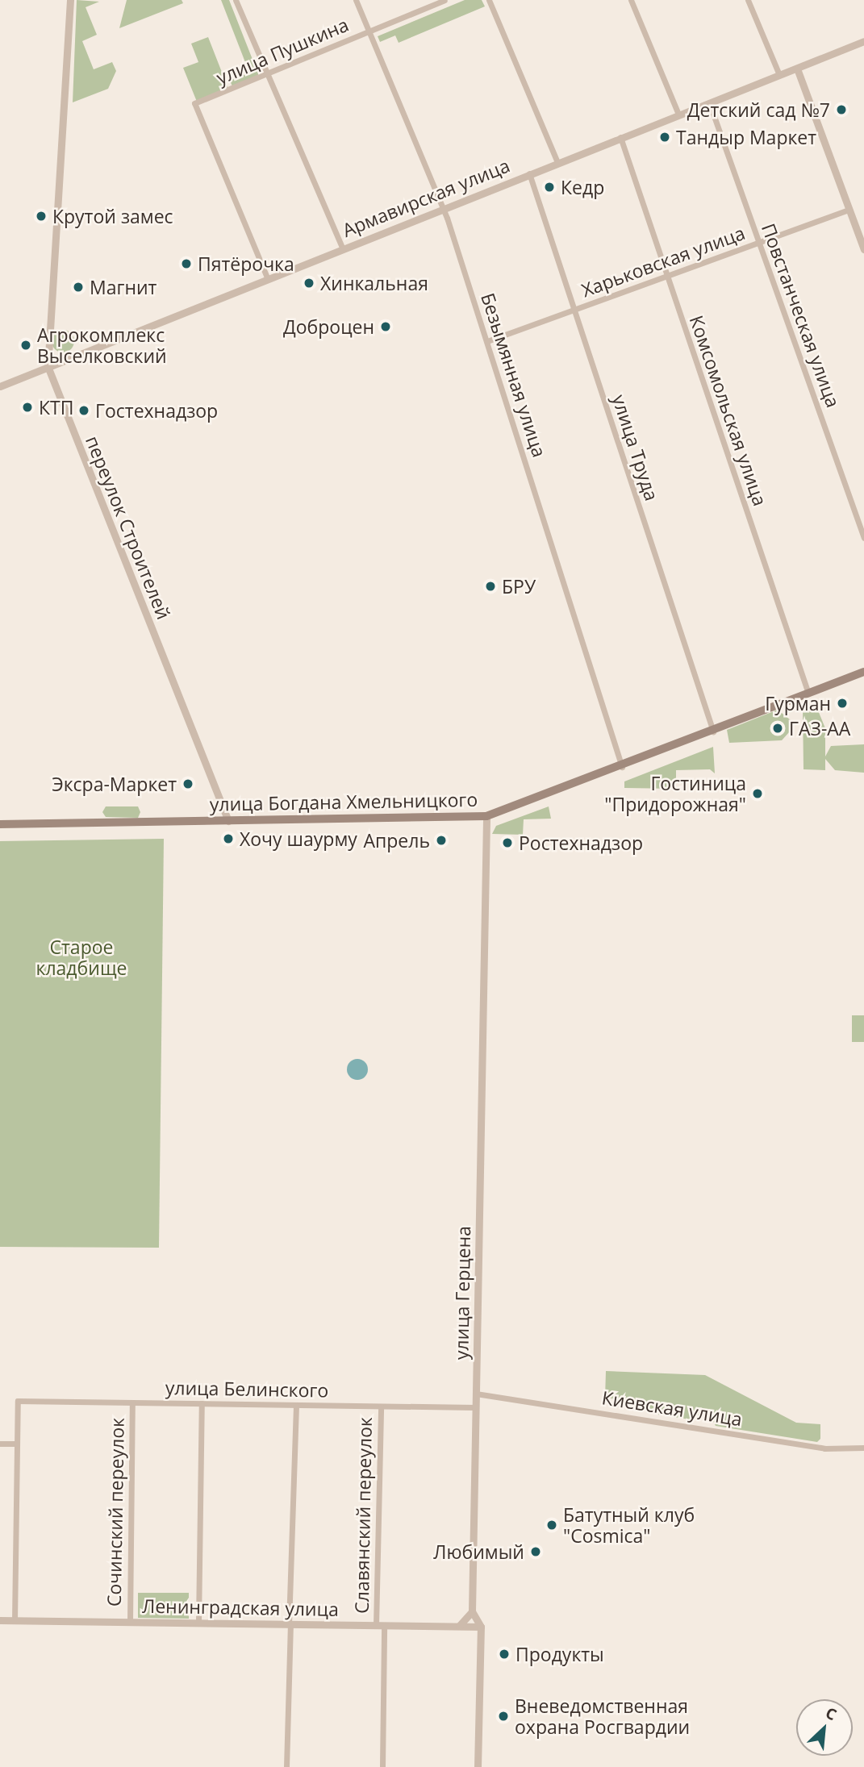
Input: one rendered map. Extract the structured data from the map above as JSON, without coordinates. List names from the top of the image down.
{
  "streets": {
    "main road": ["улица Богдана Хмельницкого"],
    "street": [
      "улица Пушкина",
      "Армавирская улица",
      "Харьковская улица",
      "Повстанческая улица",
      "Безымянная улица",
      "Комсомольская улица",
      "улица Труда",
      "переулок Строителей",
      "улица Герцена",
      "улица Белинского",
      "Киевская улица",
      "Сочинский переулок",
      "Славянский переулок",
      "Ленинградская улица"
    ]
  },
  "crossings": [
    ["улица Пушкина", "Армавирская улица"],
    ["улица Пушкина", "Безымянная улица"],
    ["Армавирская улица", "Повстанческая улица"],
    ["Армавирская улица", "Безымянная улица"],
    ["Армавирская улица", "Комсомольская улица"],
    ["Армавирская улица", "улица Труда"],
    ["Армавирская улица", "переулок Строителей"],
    ["Харьковская улица", "Повстанческая улица"],
    ["Харьковская улица", "Безымянная улица"],
    ["Харьковская улица", "Комсомольская улица"],
    ["Харьковская улица", "улица Труда"],
    ["Безымянная улица", "улица Богдана Хмельницкого"],
    ["Комсомольская улица", "улица Богдана Хмельницкого"],
    ["улица Труда", "улица Богдана Хмельницкого"],
    ["переулок Строителей", "улица Богдана Хмельницкого"],
    ["улица Богдана Хмельницкого", "улица Герцена"],
    ["улица Герцена", "улица Белинского"],
    ["улица Герцена", "Киевская улица"],
    ["улица Белинского", "Сочинский переулок"],
    ["улица Белинского", "Славянский переулок"],
    ["Сочинский переулок", "Ленинградская улица"],
    ["Славянский переулок", "Ленинградская улица"]
  ],
  "parks": ["Старое кладбище"],
  "places": [
    "Детский сад №7",
    "Тандыр Маркет",
    "Кедр",
    "Крутой замес",
    "Пятёрочка",
    "Хинкальная",
    "Магнит",
    "Доброцен",
    "Агрокомплекс Выселковский",
    "КТП",
    "Гостехнадзор",
    "БРУ",
    "Гурман",
    "ГАЗ-АА",
    "Эксра-Маркет",
    "Гостиница \"Придорожная\"",
    "Хочу шаурму",
    "Апрель",
    "Ростехнадзор",
    "Батутный клуб \"Cosmica\"",
    "Любимый",
    "Продукты",
    "Вневедомственная охрана Росгвардии"
  ],
  "north": "top right"
}
